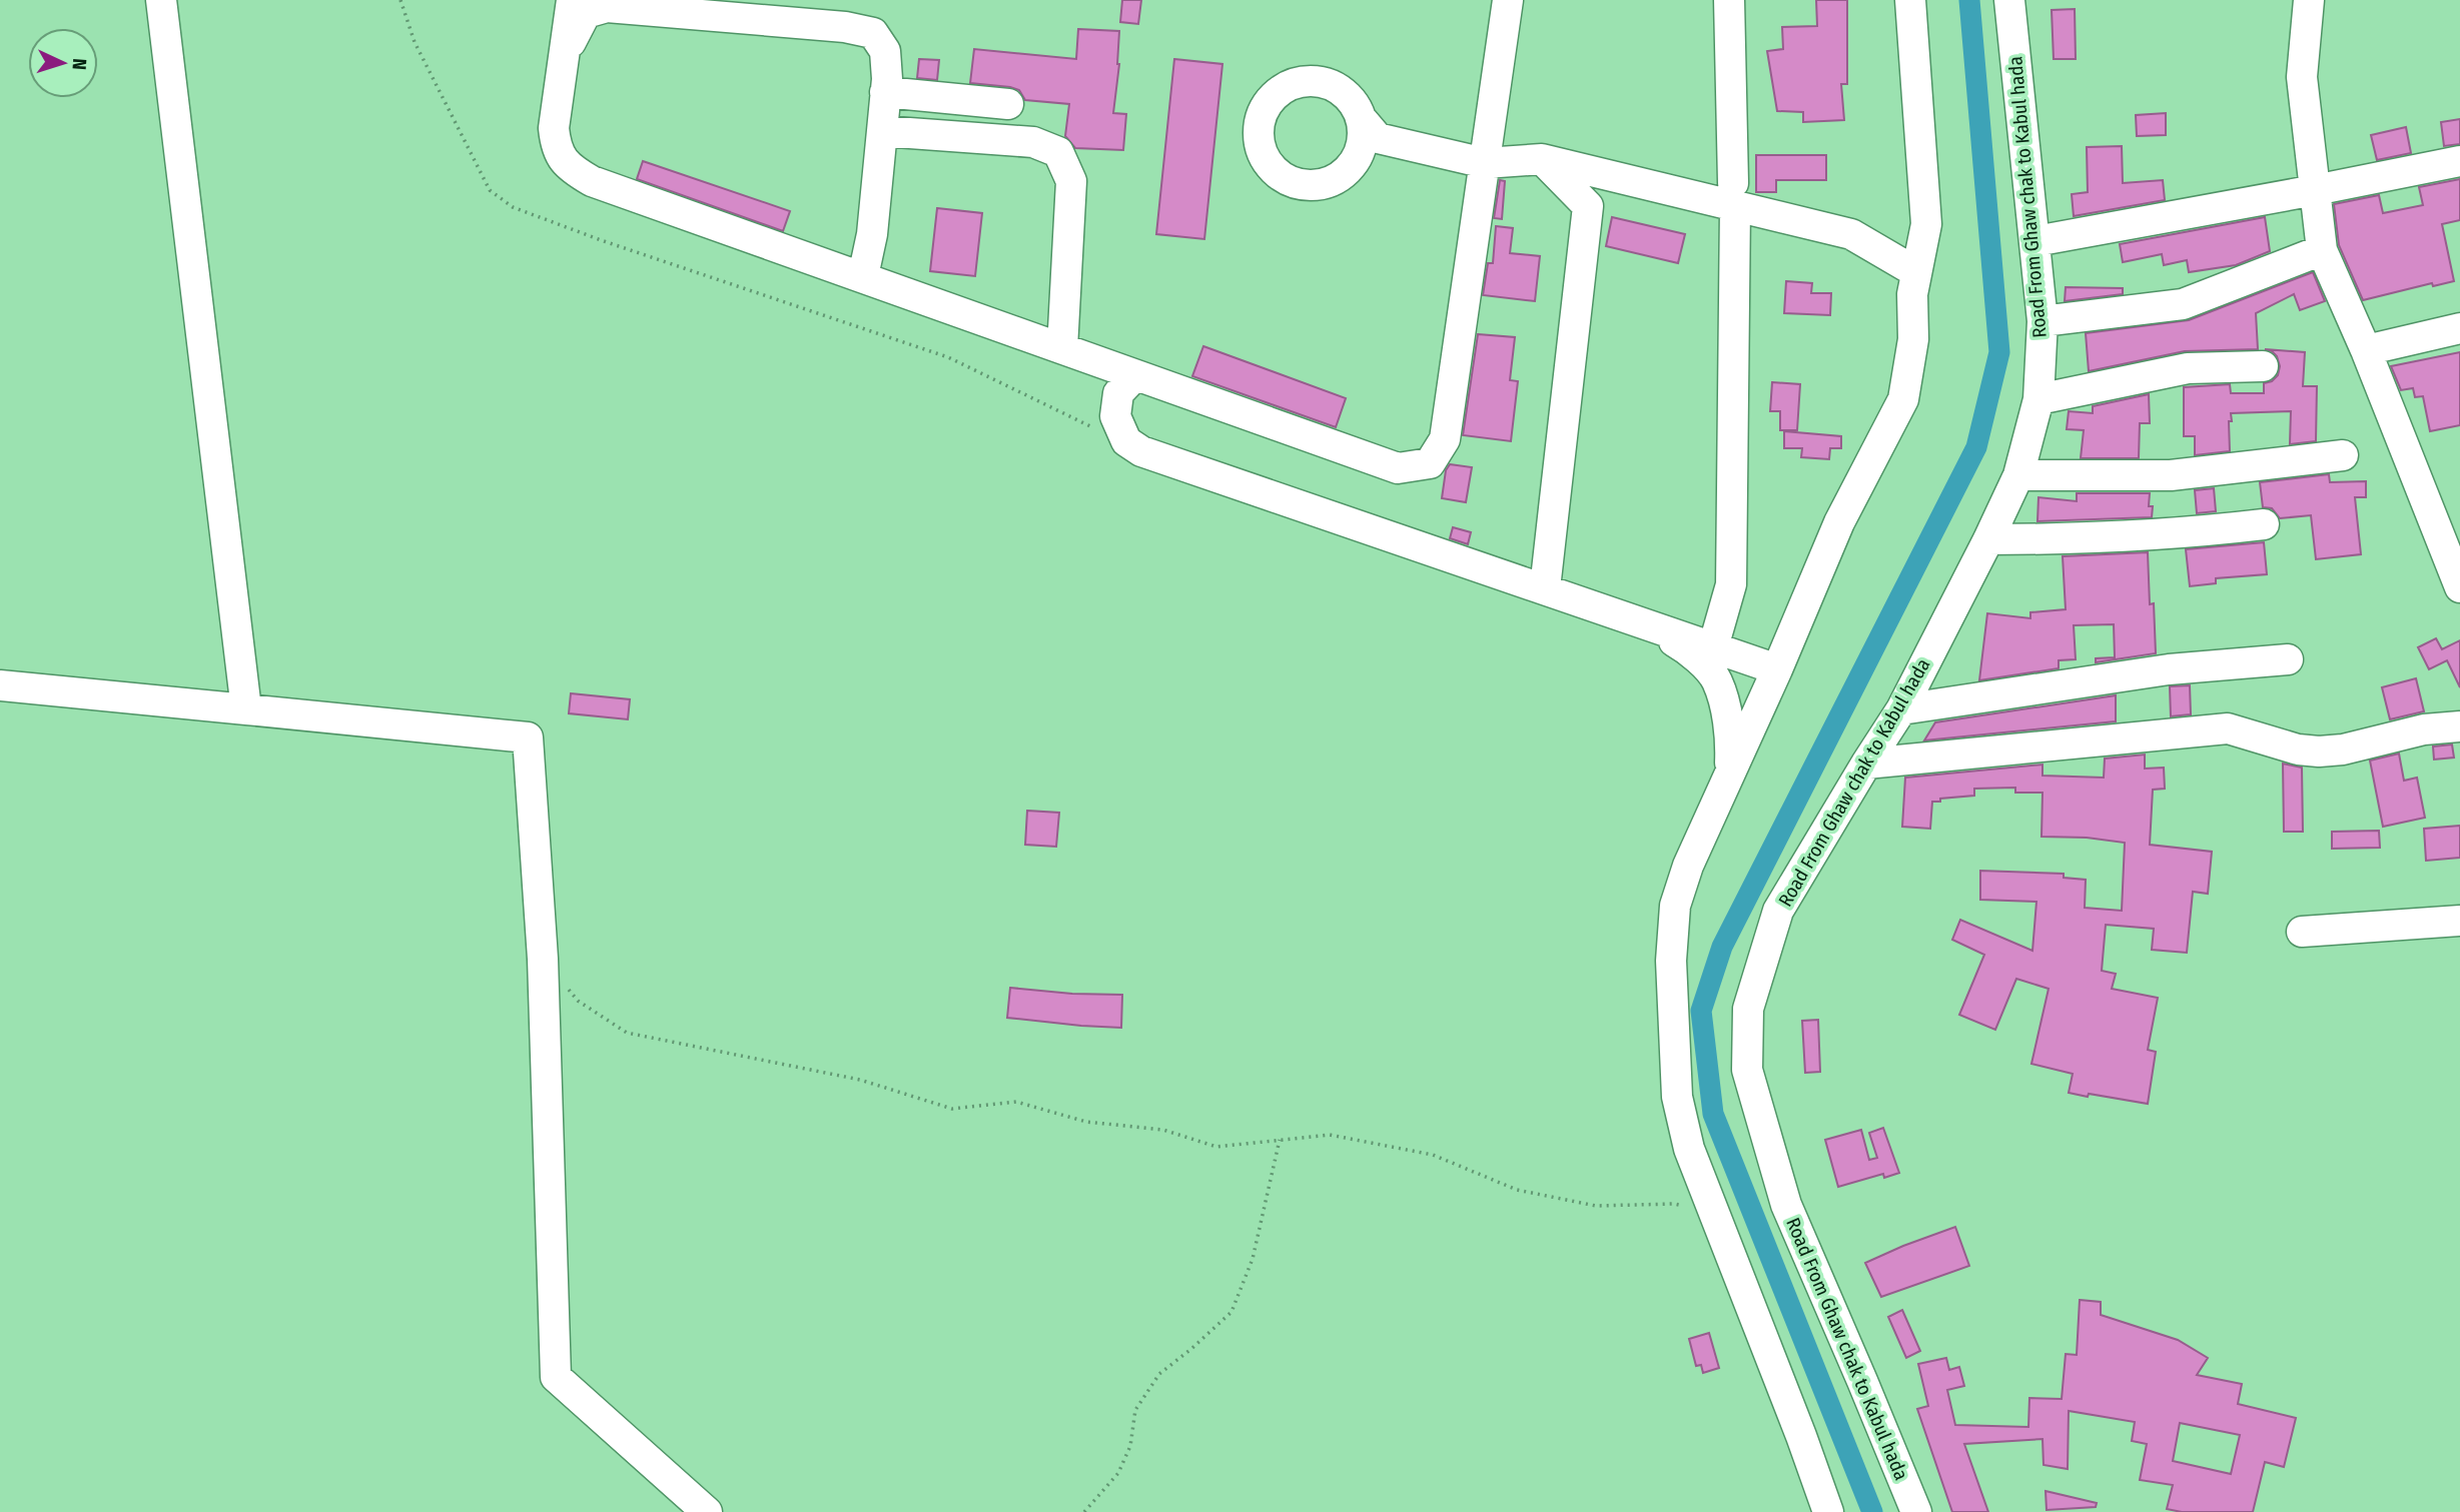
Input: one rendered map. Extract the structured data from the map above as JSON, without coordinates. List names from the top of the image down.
{
  "streets": {
    "street": ["Road From Ghaw chak to Kabul hada"]
  },
  "north": "right"
}
